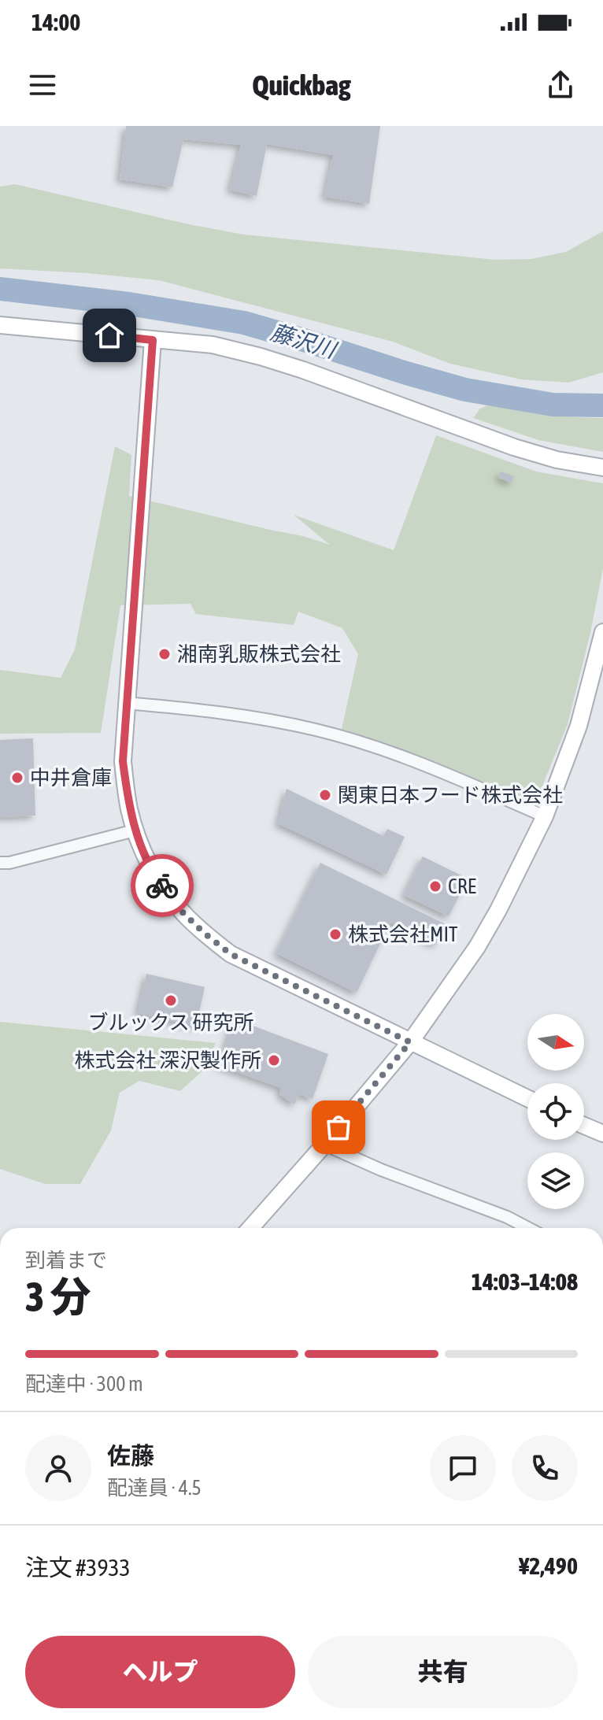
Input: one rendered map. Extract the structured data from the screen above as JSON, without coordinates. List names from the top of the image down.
{
  "water": ["藤沢川"],
  "places": [
    "湘南乳販株式会社",
    "中井倉庫",
    "関東日本フード株式会社",
    "CRE",
    "株式会社MIT",
    "ブルックス 研究所",
    "株式会社 深沢製作所"
  ],
  "north": "right",
  "page": {
    "status": "14:00",
    "header": "Quickbag",
    "heading": ["3 分", "到着まで", "14:03–14:08"],
    "panel": [
      "佐藤",
      "配達員 · 4.5",
      "注文 #3933",
      "¥2,490"
    ],
    "bar": "配達中 · 300 m",
    "buttons": ["ヘルプ", "共有"]
  }
}
